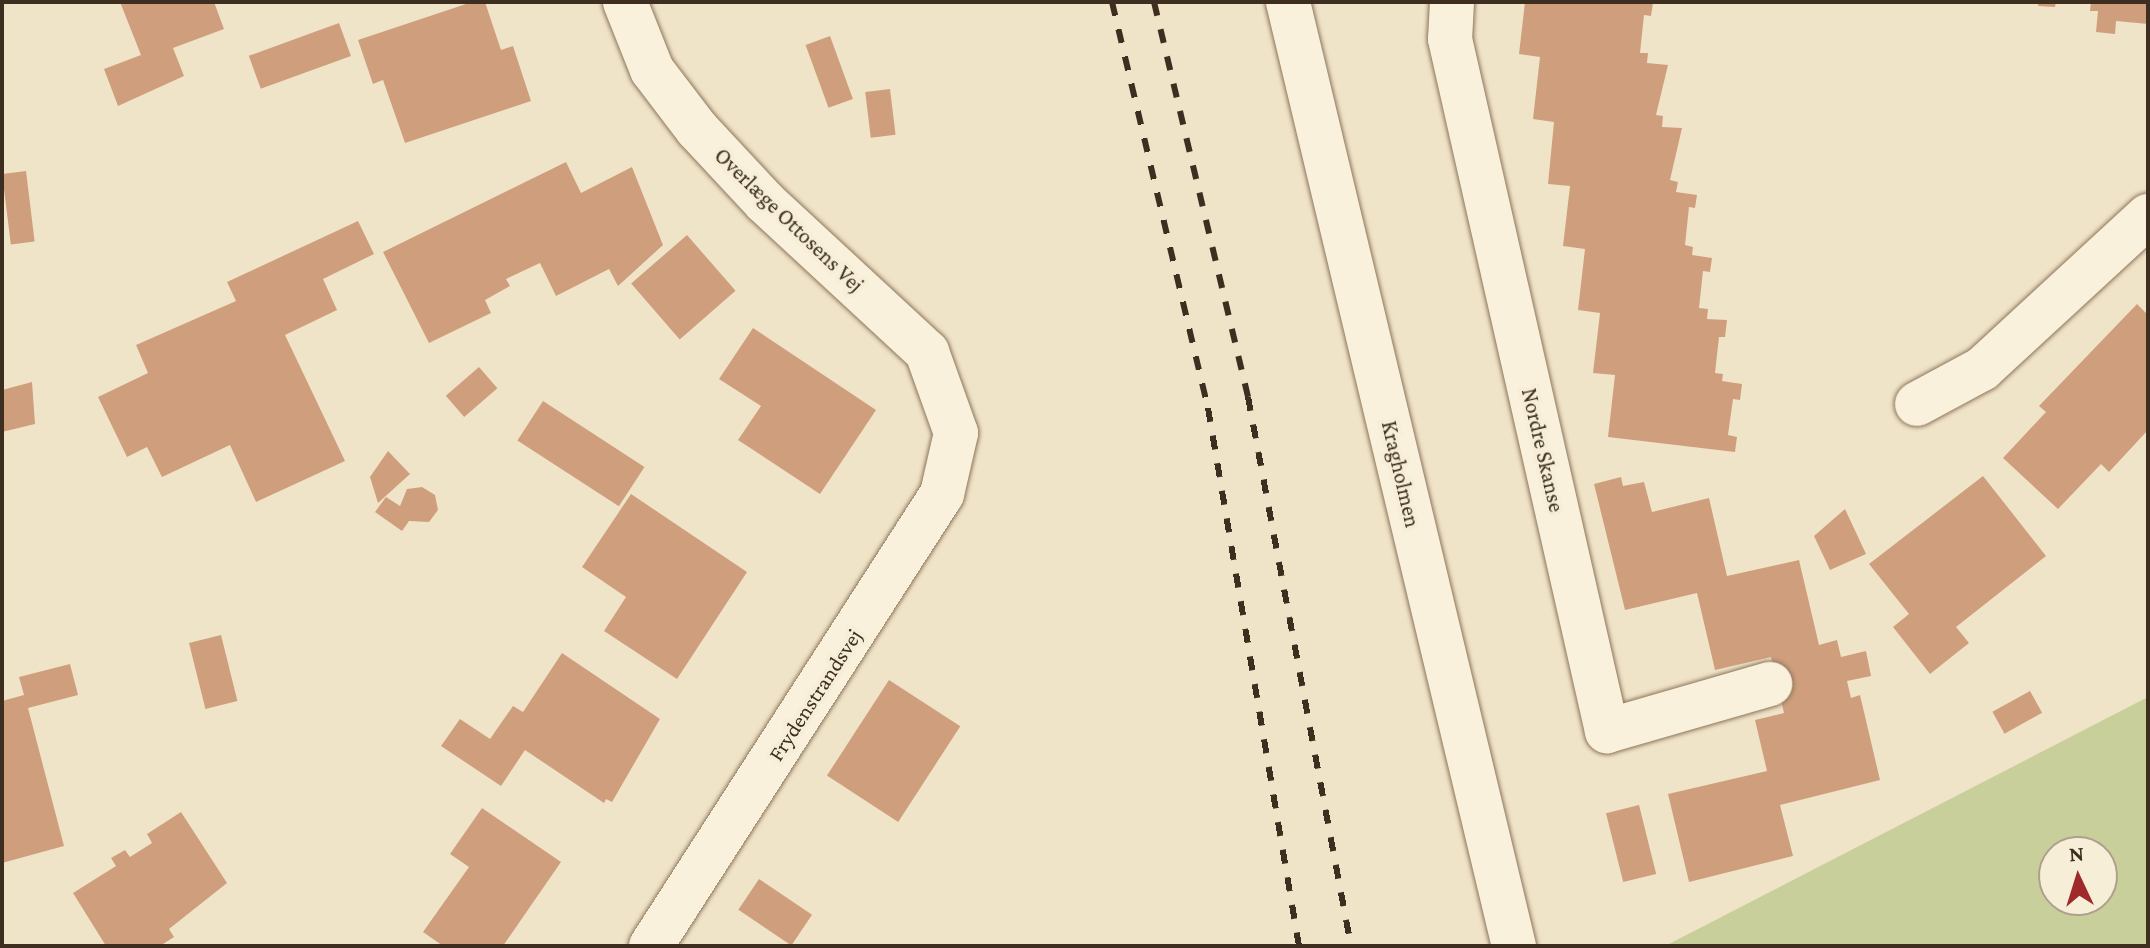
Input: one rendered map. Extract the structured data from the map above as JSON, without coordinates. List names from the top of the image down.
{
  "streets": {
    "street": [
      "Overlæge Ottosens Vej",
      "Nordre Skanse",
      "Kragholmen",
      "Frydenstrandsvej"
    ]
  },
  "crossings": [
    ["Overlæge Ottosens Vej", "Frydenstrandsvej"]
  ],
  "north": "top"
}
